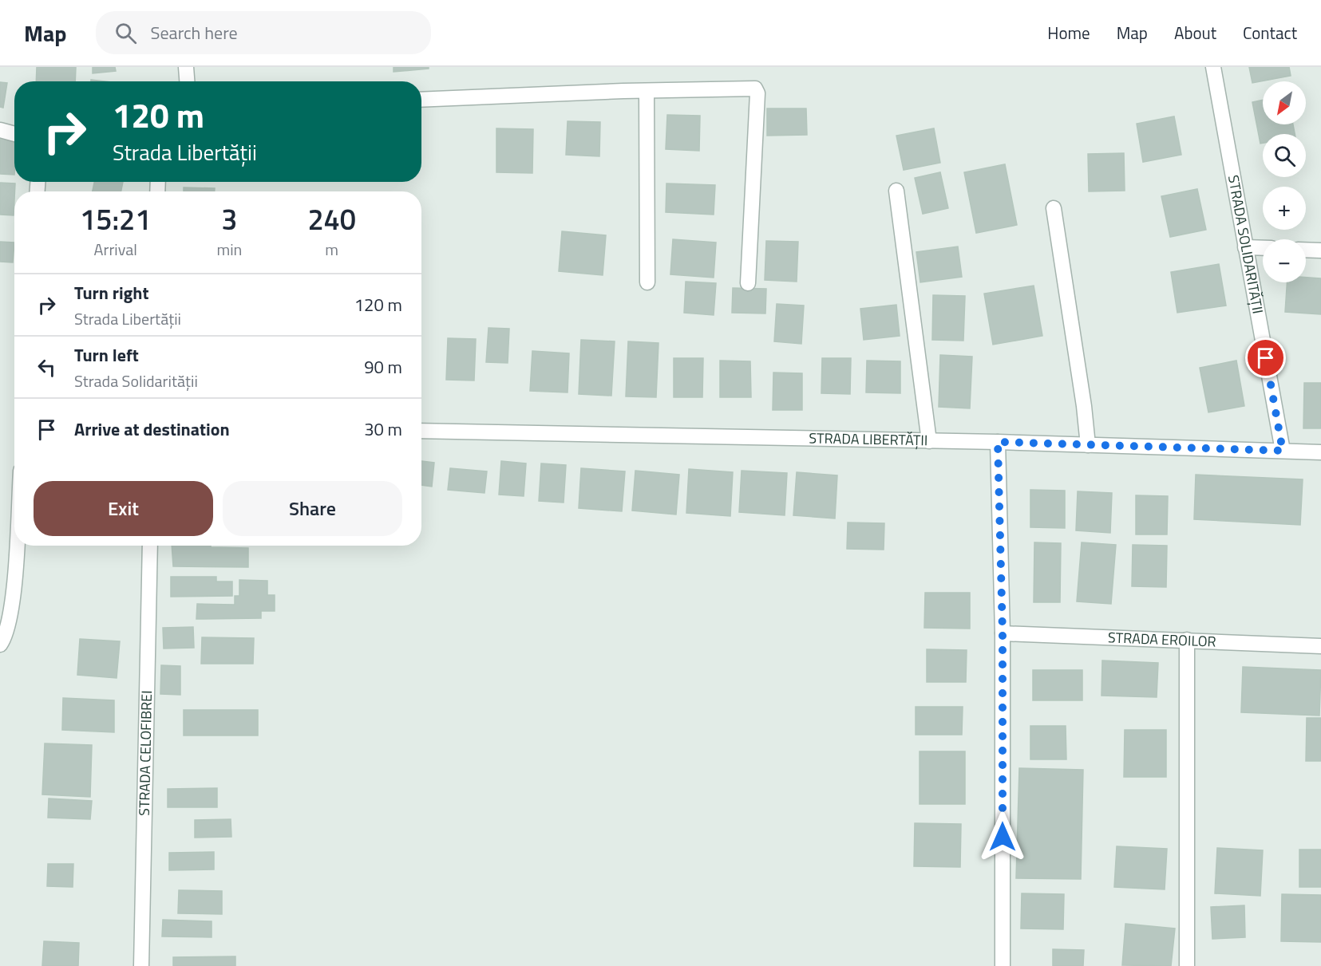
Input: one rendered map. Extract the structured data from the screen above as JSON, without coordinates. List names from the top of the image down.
{
  "streets": {
    "street": [
      "STRADA SOLIDARITĂȚII",
      "STRADA LIBERTĂȚII",
      "STRADA EROILOR",
      "STRADA CELOFIBREI"
    ]
  },
  "crossings": [
    ["STRADA SOLIDARITĂȚII", "STRADA LIBERTĂȚII"]
  ],
  "north": "bottom left",
  "page": {
    "header": "Map",
    "search": "Search here",
    "nav": [
      "Home",
      "Map",
      "About",
      "Contact"
    ],
    "map_buttons": ["+", "−"],
    "turn": ["120 m", "Strada Libertății"],
    "eta": [
      "15:21",
      "Arrival",
      "3",
      "min",
      "240",
      "m"
    ],
    "list": [
      {
        "name": "Turn right",
        "note": "Strada Libertății",
        "value": "120 m"
      },
      {
        "name": "Turn left",
        "note": "Strada Solidarității",
        "value": "90 m"
      },
      {
        "name": "Arrive at destination",
        "value": "30 m"
      }
    ],
    "buttons": ["Exit", "Share"]
  }
}
